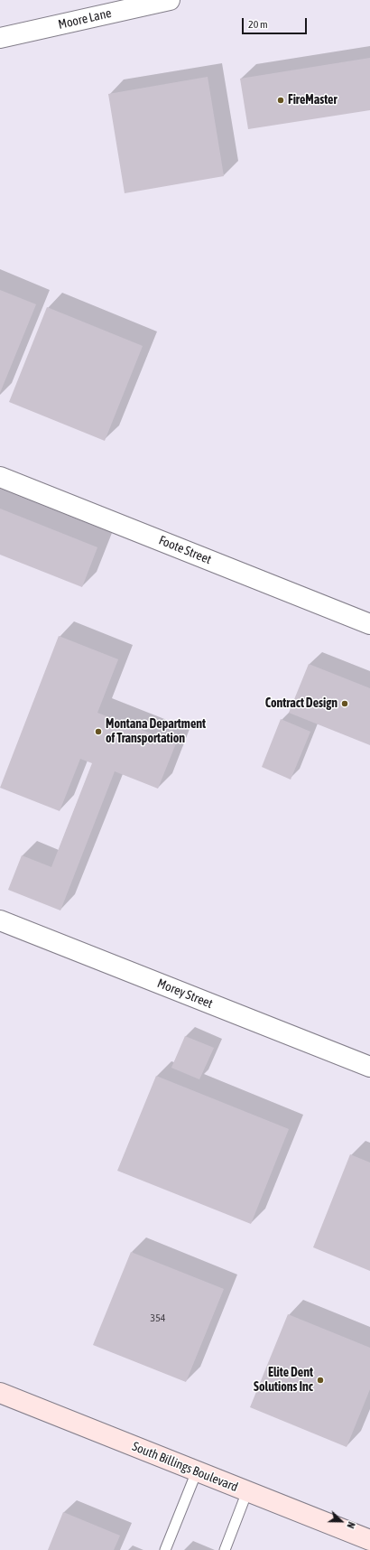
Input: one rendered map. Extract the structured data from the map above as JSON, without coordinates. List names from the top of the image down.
{
  "streets": {
    "main road": ["South Billings Boulevard"],
    "street": ["Moore Lane", "Foote Street", "Morey Street"]
  },
  "places": [
    "FireMaster",
    "Contract Design",
    "Montana Department of Transportation",
    "Elite Dent Solutions Inc"
  ],
  "house_numbers": ["354"],
  "scale_bar": "20 m",
  "north": "right"
}
